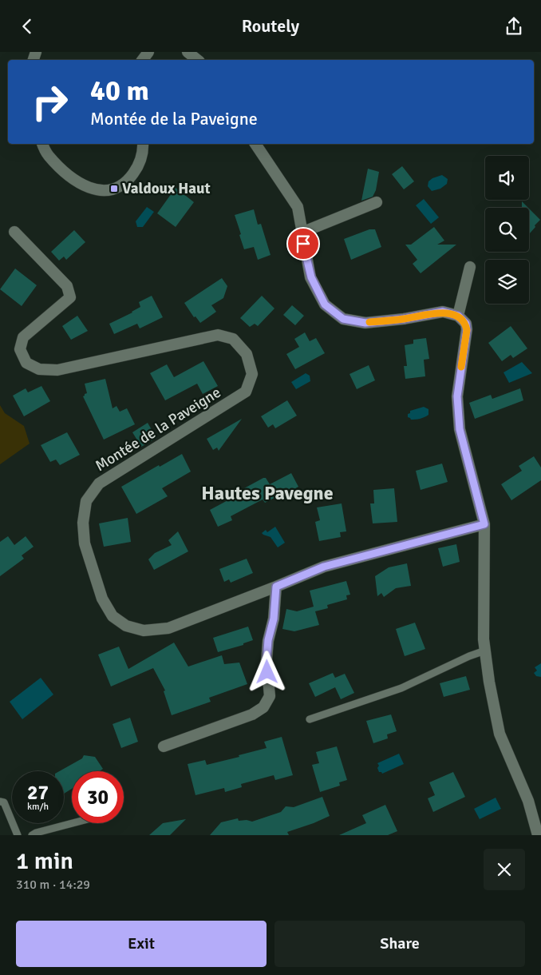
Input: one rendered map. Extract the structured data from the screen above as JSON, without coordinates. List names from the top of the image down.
{
  "streets": {
    "street": ["Montée de la Paveigne"]
  },
  "districts": ["Hautes Pavegne"],
  "places": {
    "transit": ["Valdoux Haut"]
  },
  "page": {
    "header": "Routely",
    "turn": ["40 m", "Montée de la Paveigne"],
    "speed": "27 km/h",
    "limit": "30",
    "heading": ["1 min", "310 m · 14:29"],
    "buttons": ["Exit", "Share"]
  }
}
